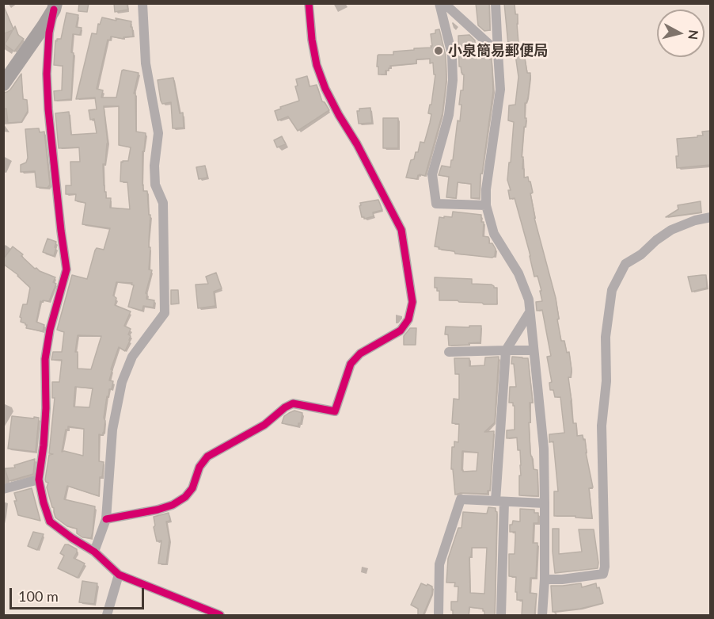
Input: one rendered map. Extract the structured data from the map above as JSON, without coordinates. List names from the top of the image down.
{
  "places": ["小泉簡易郵便局"],
  "scale_bar": "100 m",
  "north": "right"
}
